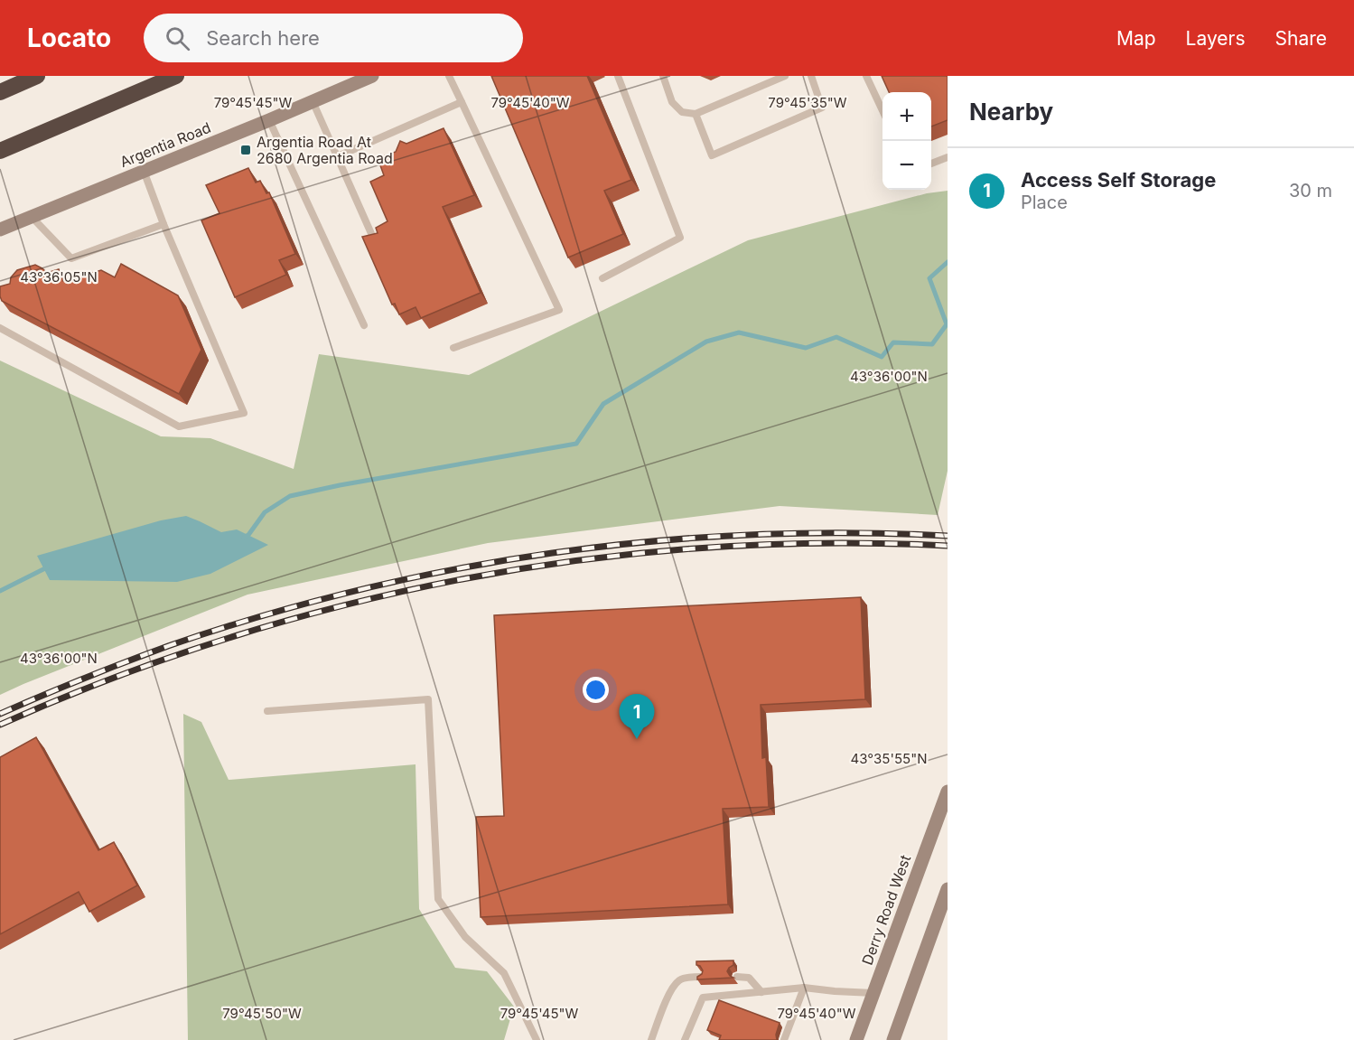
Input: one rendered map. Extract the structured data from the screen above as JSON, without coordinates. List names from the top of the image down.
{
  "streets": {
    "main road": ["Argentia Road", "Derry Road West"]
  },
  "places": {
    "transit": ["Argentia Road At 2680 Argentia Road"]
  },
  "page": {
    "header": "Locato",
    "search": "Search here",
    "nav": ["Map", "Layers", "Share"],
    "heading": "Nearby",
    "map_buttons": ["+", "−"],
    "list": [
      {
        "mark": "1",
        "name": "Access Self Storage",
        "note": "Place",
        "value": "30 m"
      }
    ],
    "pins": "1"
  },
  "coordinates": [
    "79°45'35\"W",
    "79°45'45\"W",
    "79°45'40\"W",
    "43°36'05\"N",
    "43°36'00\"N",
    "43°35'55\"N",
    "79°45'50\"W"
  ]
}
